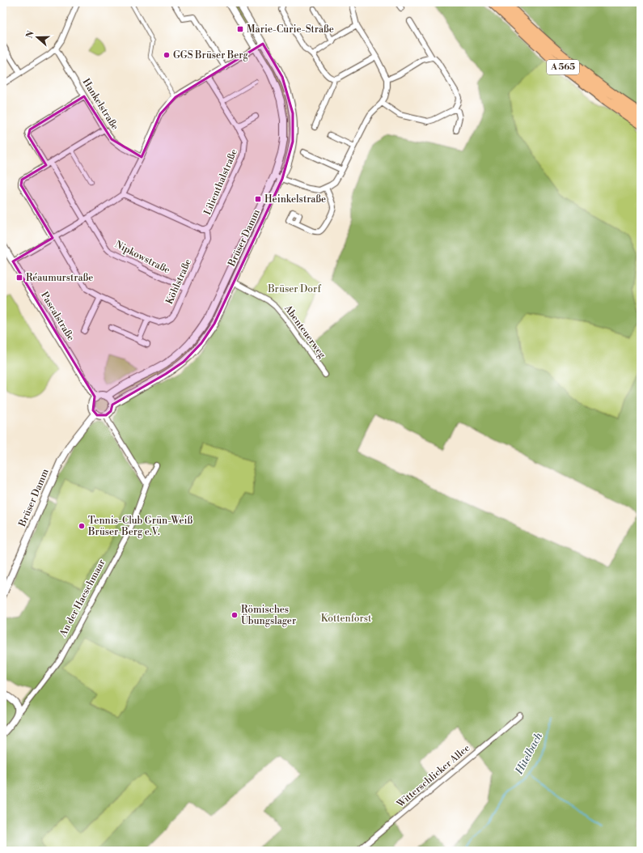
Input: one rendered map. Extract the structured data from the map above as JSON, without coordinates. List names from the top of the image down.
{
  "streets": {
    "highway": ["A 565"],
    "street": [
      "Hankelstraße",
      "Lilienthalstraße",
      "Brüser Damm",
      "Nipkowstraße",
      "Köhlstraße",
      "Pascalstraße",
      "Abenteuerweg",
      "An der Haeschmaar",
      "Witterschlicker Allee"
    ]
  },
  "crossings": [
    ["Lilienthalstraße", "Köhlstraße"],
    ["Brüser Damm", "Pascalstraße"],
    ["Brüser Damm", "Abenteuerweg"],
    ["Nipkowstraße", "Köhlstraße"]
  ],
  "water": ["Hitelbach"],
  "parks": ["Brüser Dorf", "Kottenforst"],
  "places": {
    "transit": ["Marie-Curie-Straße", "Heinkelstraße", "Réaumurstraße"],
    "other": ["GGS Brüser Berg", "Tennis-Club Grün-Weiß Brüser-Berg e.V.", "Römisches Übungslager"]
  },
  "north": "left"
}
